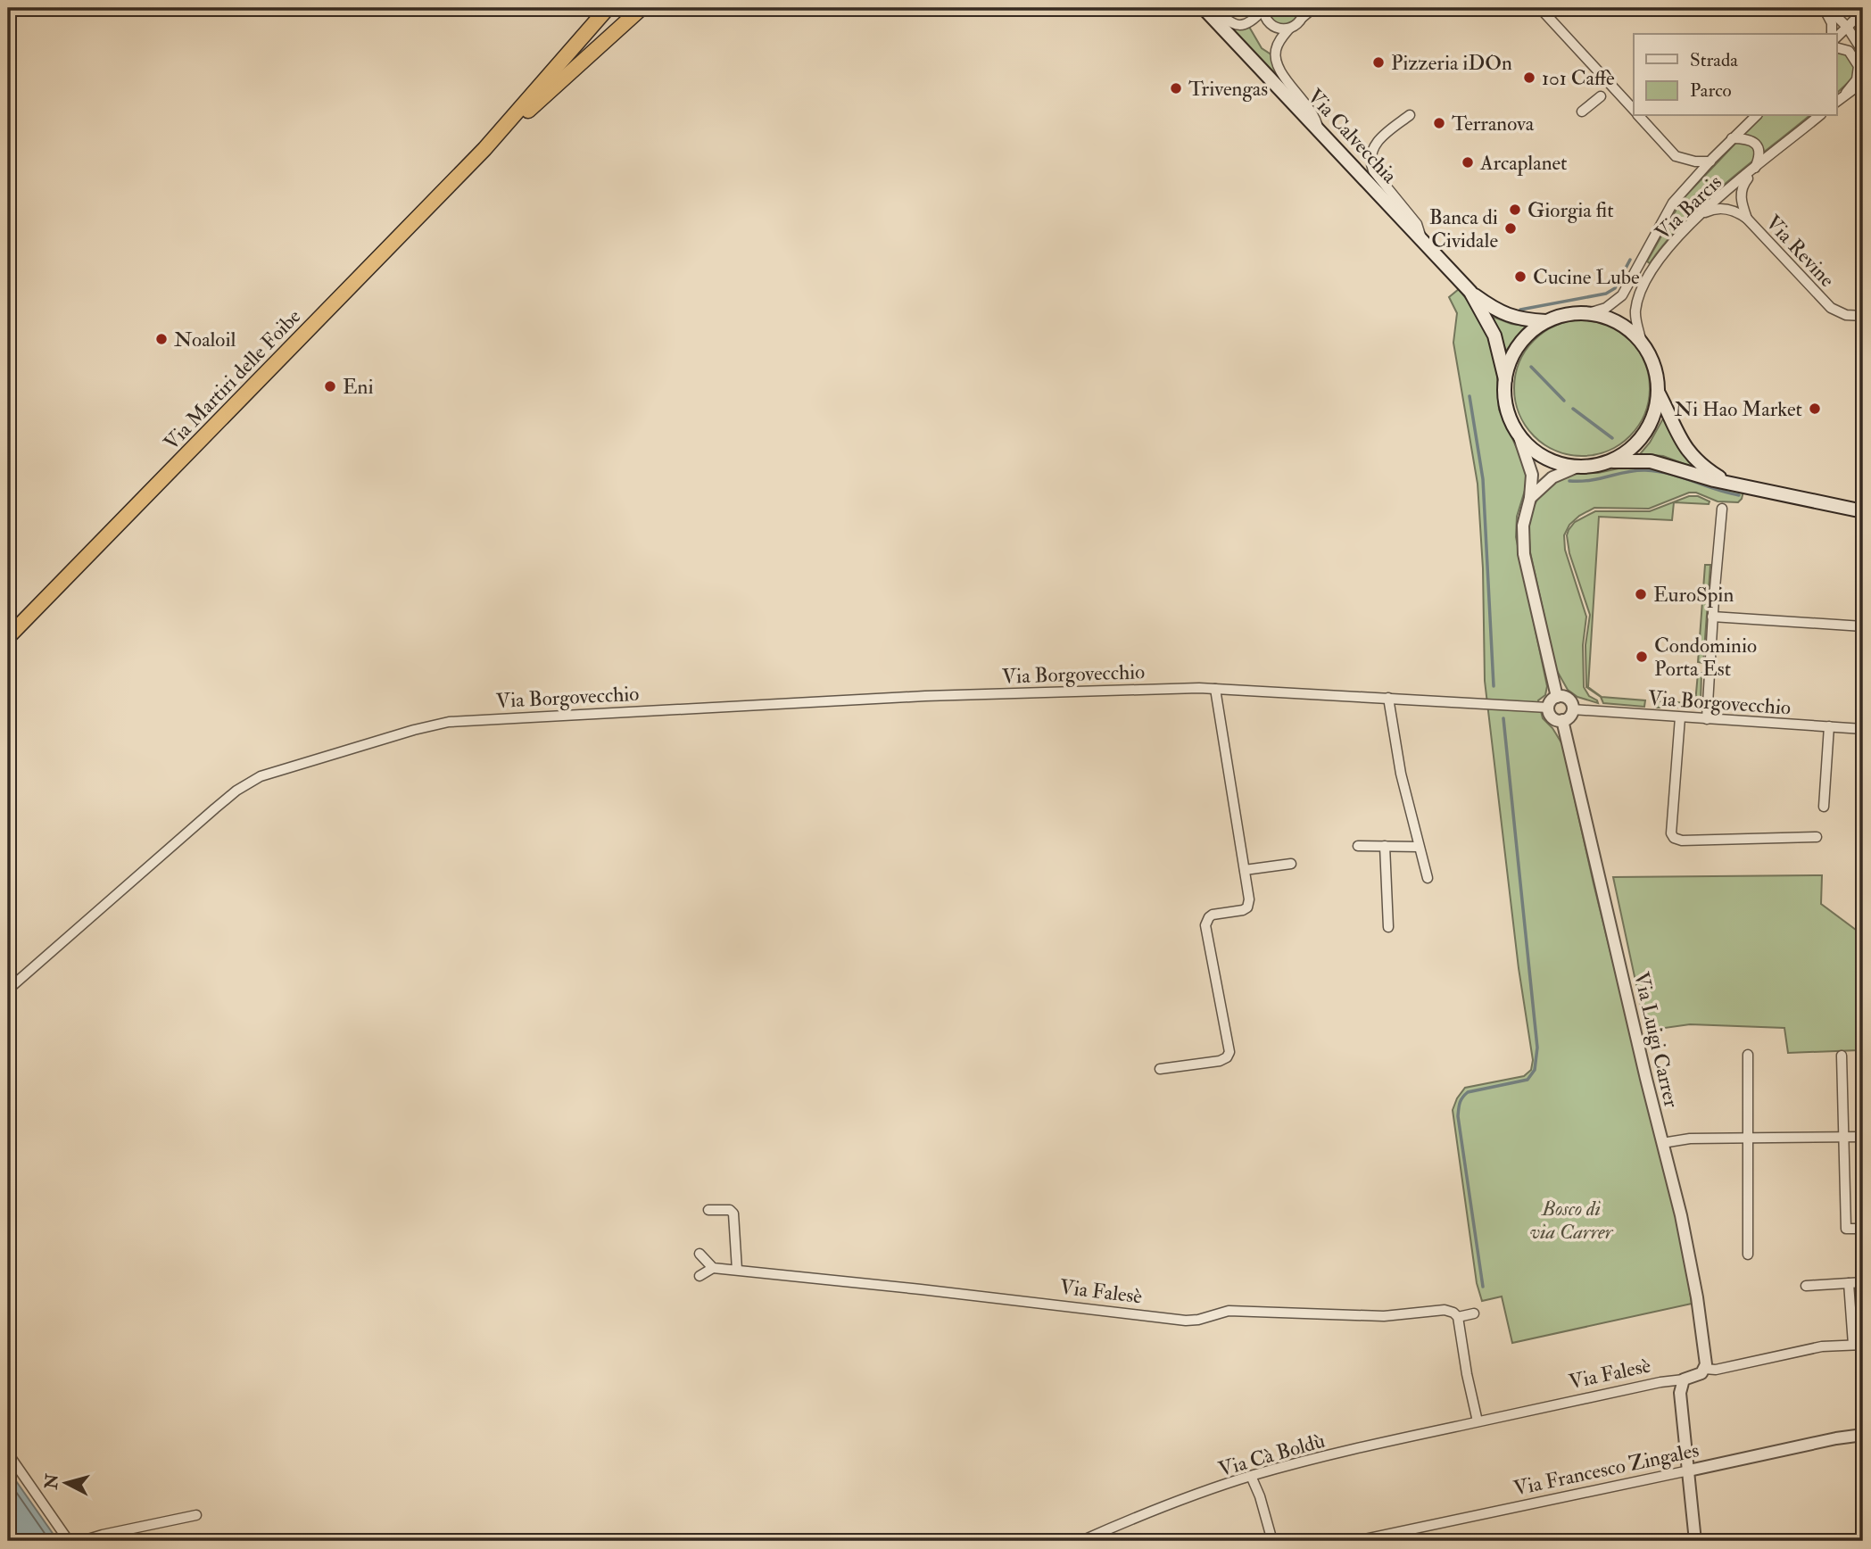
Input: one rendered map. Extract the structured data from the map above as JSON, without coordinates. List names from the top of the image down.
{
  "streets": {
    "highway": ["Via Martiri delle Foibe"],
    "main road": ["Via Calvecchia"],
    "street": [
      "Via Barcis",
      "Via Revine",
      "Via Borgovecchio",
      "Via Luigi Carrer",
      "Via Falesè",
      "Via Cà Boldù",
      "Via Francesco Zingales"
    ]
  },
  "crossings": [
    ["Via Calvecchia", "Via Barcis"],
    ["Via Barcis", "Via Revine"],
    ["Via Borgovecchio", "Via Luigi Carrer"],
    ["Via Luigi Carrer", "Via Falesè"],
    ["Via Falesè", "Via Cà Boldù"]
  ],
  "parks": ["Bosco di via Carrer"],
  "places": [
    "Pizzeria iDOn",
    "101 Caffè",
    "Trivengas",
    "Terranova",
    "Arcaplanet",
    "Giorgia fit",
    "Banca di Cividale",
    "Cucine Lube",
    "Noaloil",
    "Eni",
    "Ni Hao Market",
    "EuroSpin",
    "Condominio Porta Est"
  ],
  "legend": ["Strada", "Parco"],
  "north": "left"
}
